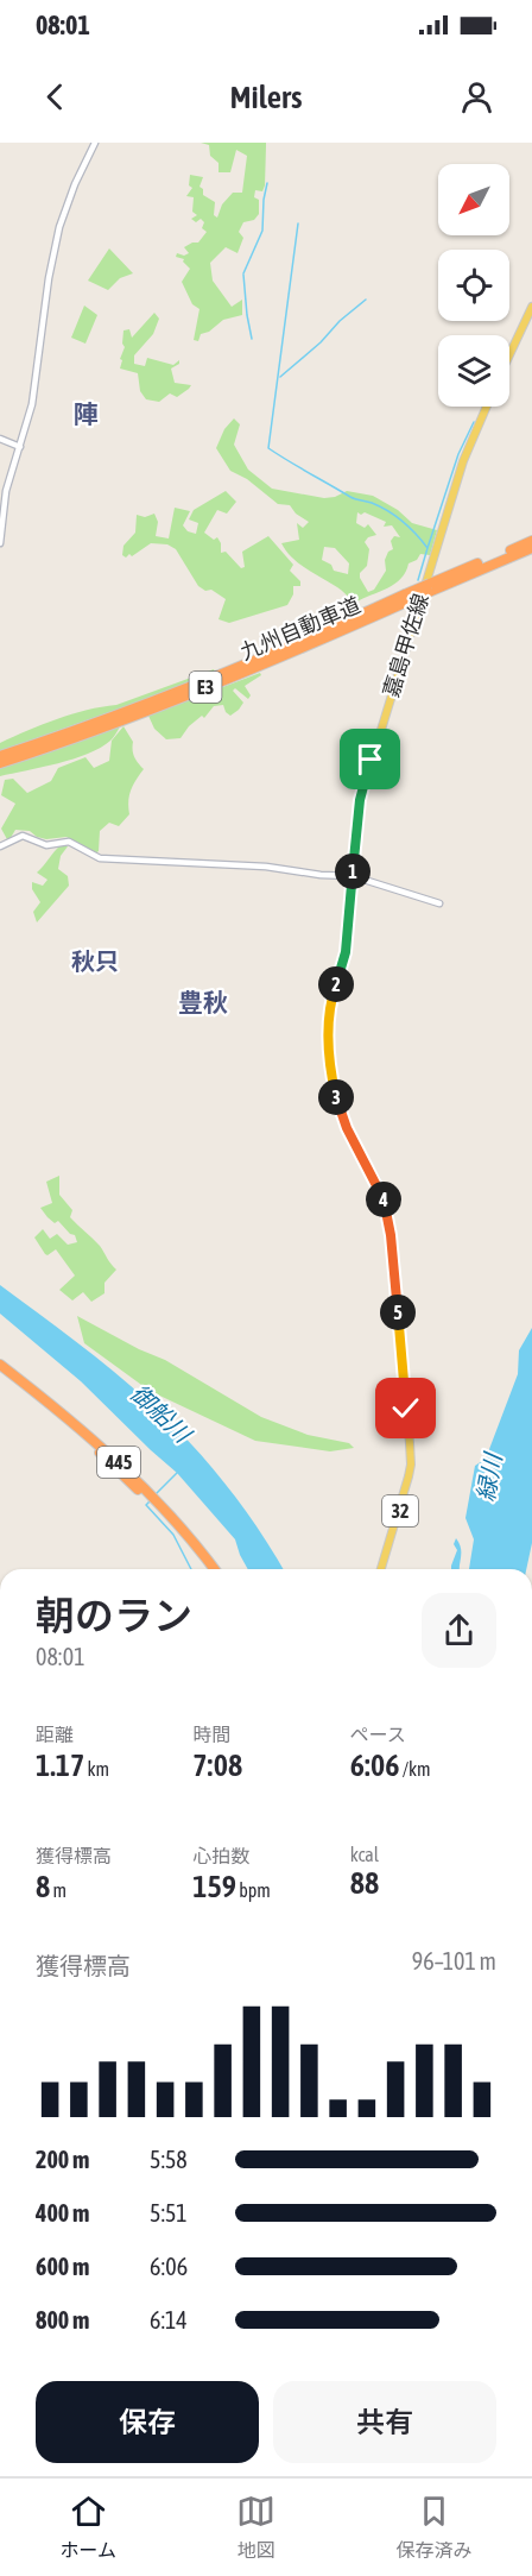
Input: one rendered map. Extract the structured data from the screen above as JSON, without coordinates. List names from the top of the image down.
{
  "streets": {
    "highway": ["九州自動車道", "E3", "445"],
    "main road": ["嘉島甲佐線", "32"]
  },
  "districts": ["陣", "秋只", "豊秋"],
  "water": ["御船川", "緑川"],
  "north": "bottom left",
  "page": {
    "status": "08:01",
    "header": "Milers",
    "pins": [
      "1",
      "2",
      "3",
      "4",
      "5"
    ],
    "heading": ["朝のラン", "08:01"],
    "stats": [
      ["距離", "1.17 km"],
      ["時間", "7:08"],
      ["ペース", "6:06 /km"],
      ["獲得標高", "8 m"],
      ["心拍数", "159 bpm"],
      ["kcal", "88"]
    ],
    "chart": ["獲得標高", "96–101 m"],
    "list": [
      {
        "name": "200 m",
        "note": "5:58"
      },
      {
        "name": "400 m",
        "note": "5:51"
      },
      {
        "name": "600 m",
        "note": "6:06"
      },
      {
        "name": "800 m",
        "note": "6:14"
      }
    ],
    "buttons": ["保存", "共有"],
    "tabs": ["ホーム", "地図", "保存済み"]
  }
}
